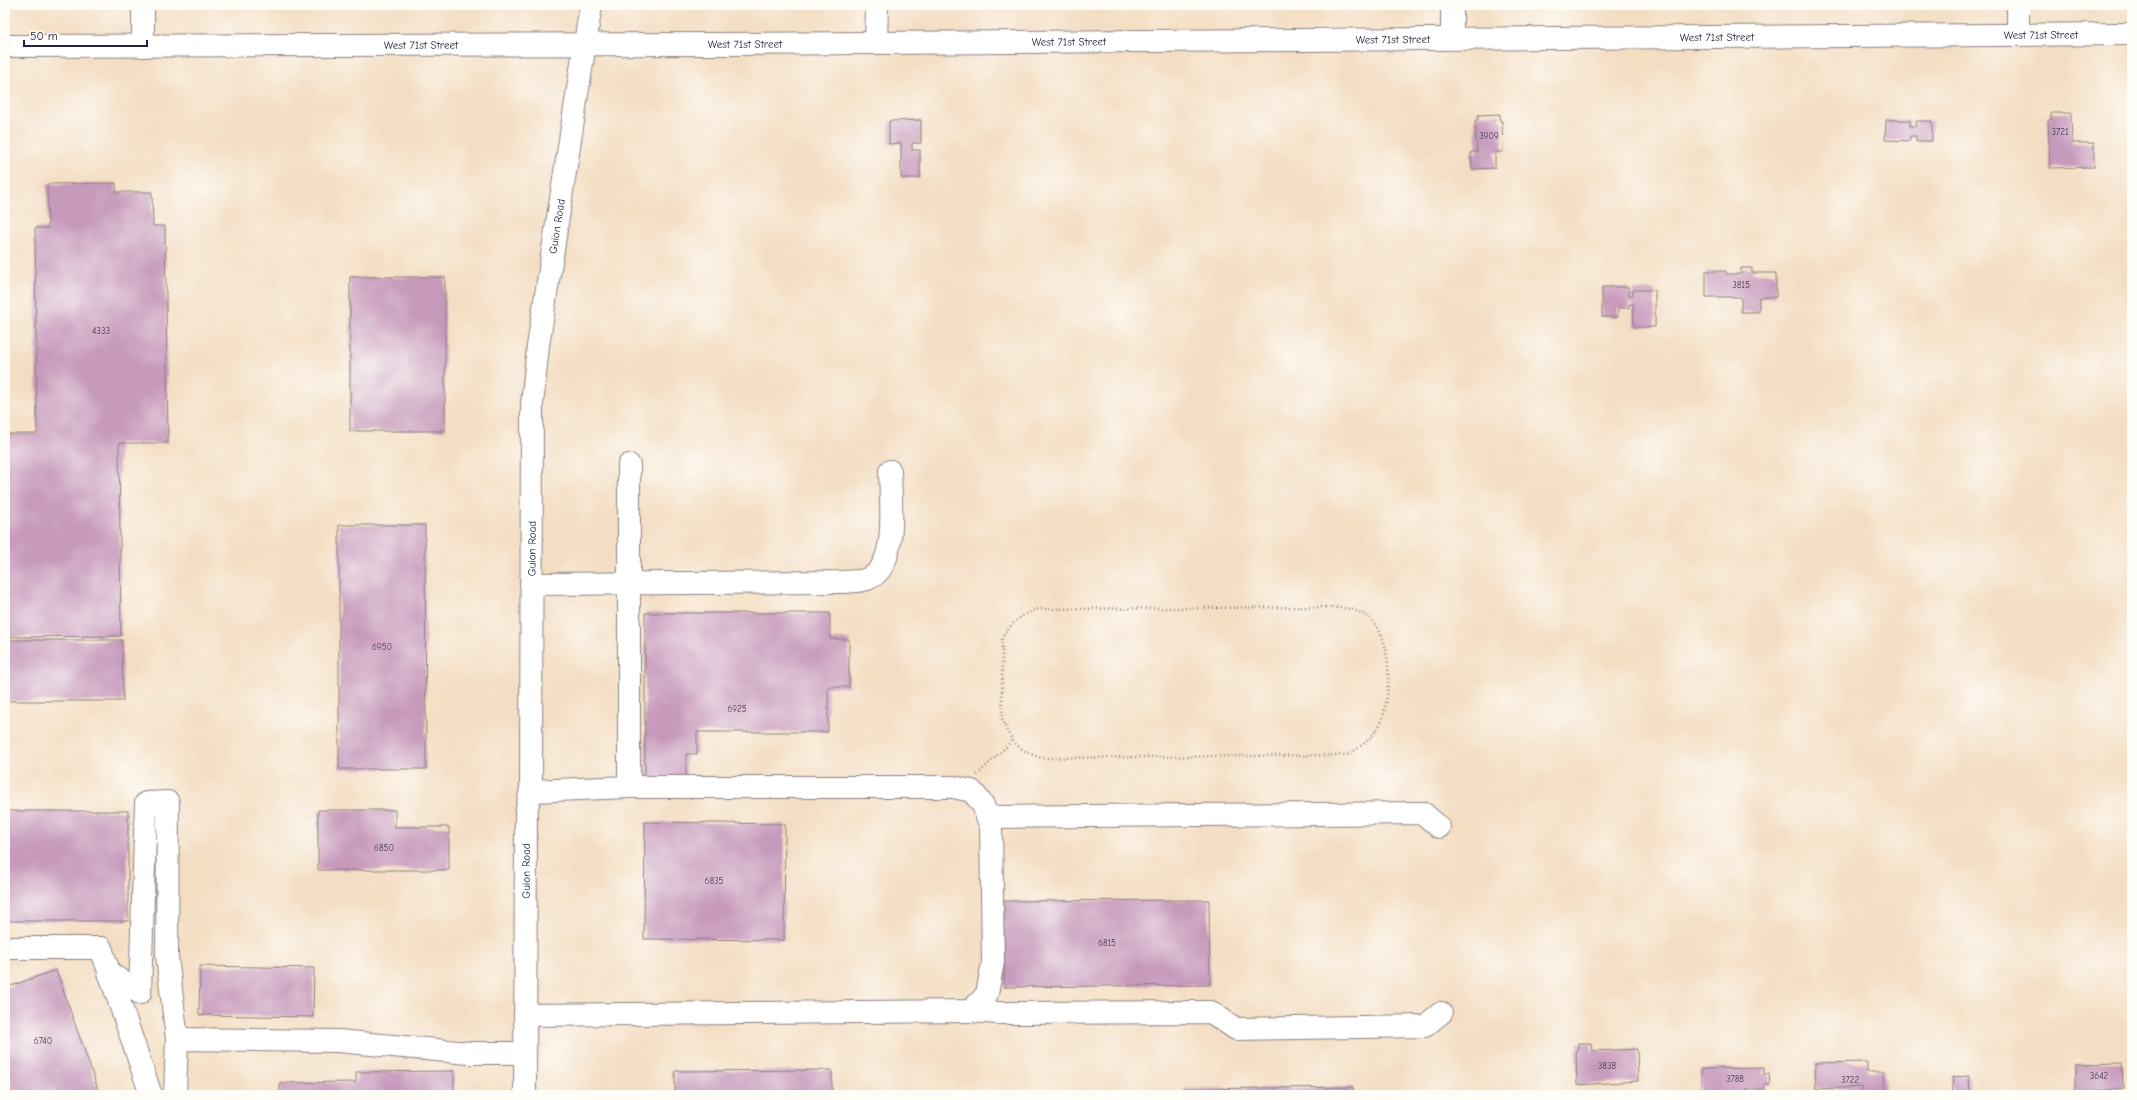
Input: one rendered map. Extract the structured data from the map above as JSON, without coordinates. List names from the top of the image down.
{
  "streets": {
    "main road": ["West 71st Street", "Guion Road"]
  },
  "crossings": [
    ["West 71st Street", "Guion Road"]
  ],
  "house_numbers": [
    "3721",
    "3909",
    "3815",
    "4333",
    "6950",
    "6925",
    "6850",
    "6835",
    "6815",
    "6740",
    "3838",
    "3642",
    "3788",
    "3722"
  ],
  "scale_bar": "50 m"
}
